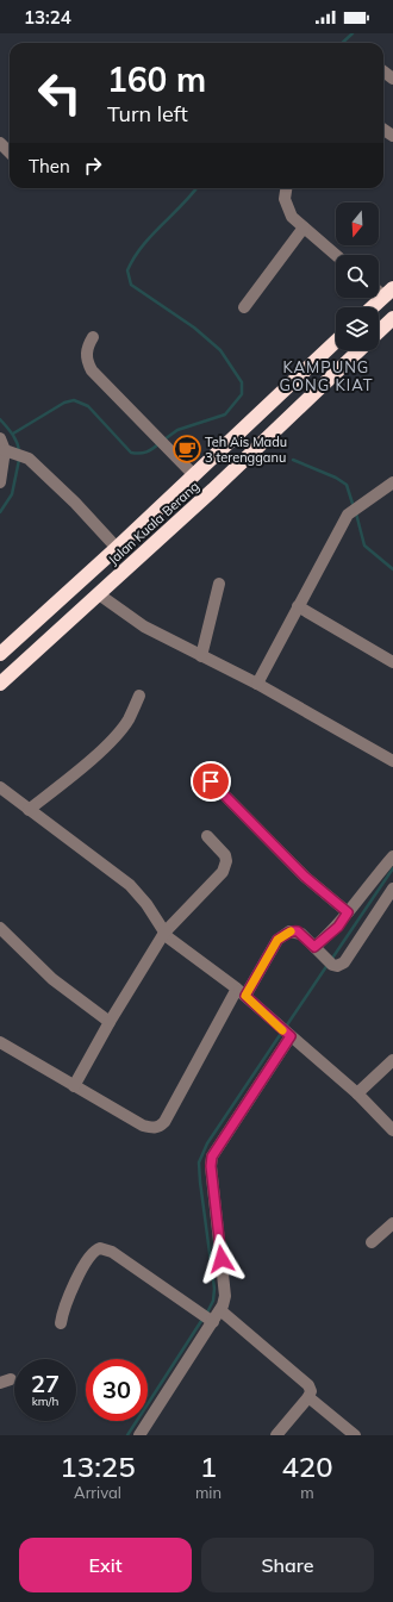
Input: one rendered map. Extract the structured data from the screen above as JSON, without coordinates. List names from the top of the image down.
{
  "streets": {
    "highway": ["Jalan Kuala Berang"]
  },
  "districts": ["KAMPUNG GONG KIAT"],
  "places": {
    "cafe": ["Teh Ais Madu 3 terengganu"]
  },
  "north": "bottom",
  "page": {
    "status": "13:24",
    "turn": ["160 m", "Turn left"],
    "then": "Then",
    "speed": "27 km/h",
    "limit": "30",
    "eta": [
      "13:25",
      "Arrival",
      "1",
      "min",
      "420",
      "m"
    ],
    "buttons": ["Exit", "Share"]
  }
}
